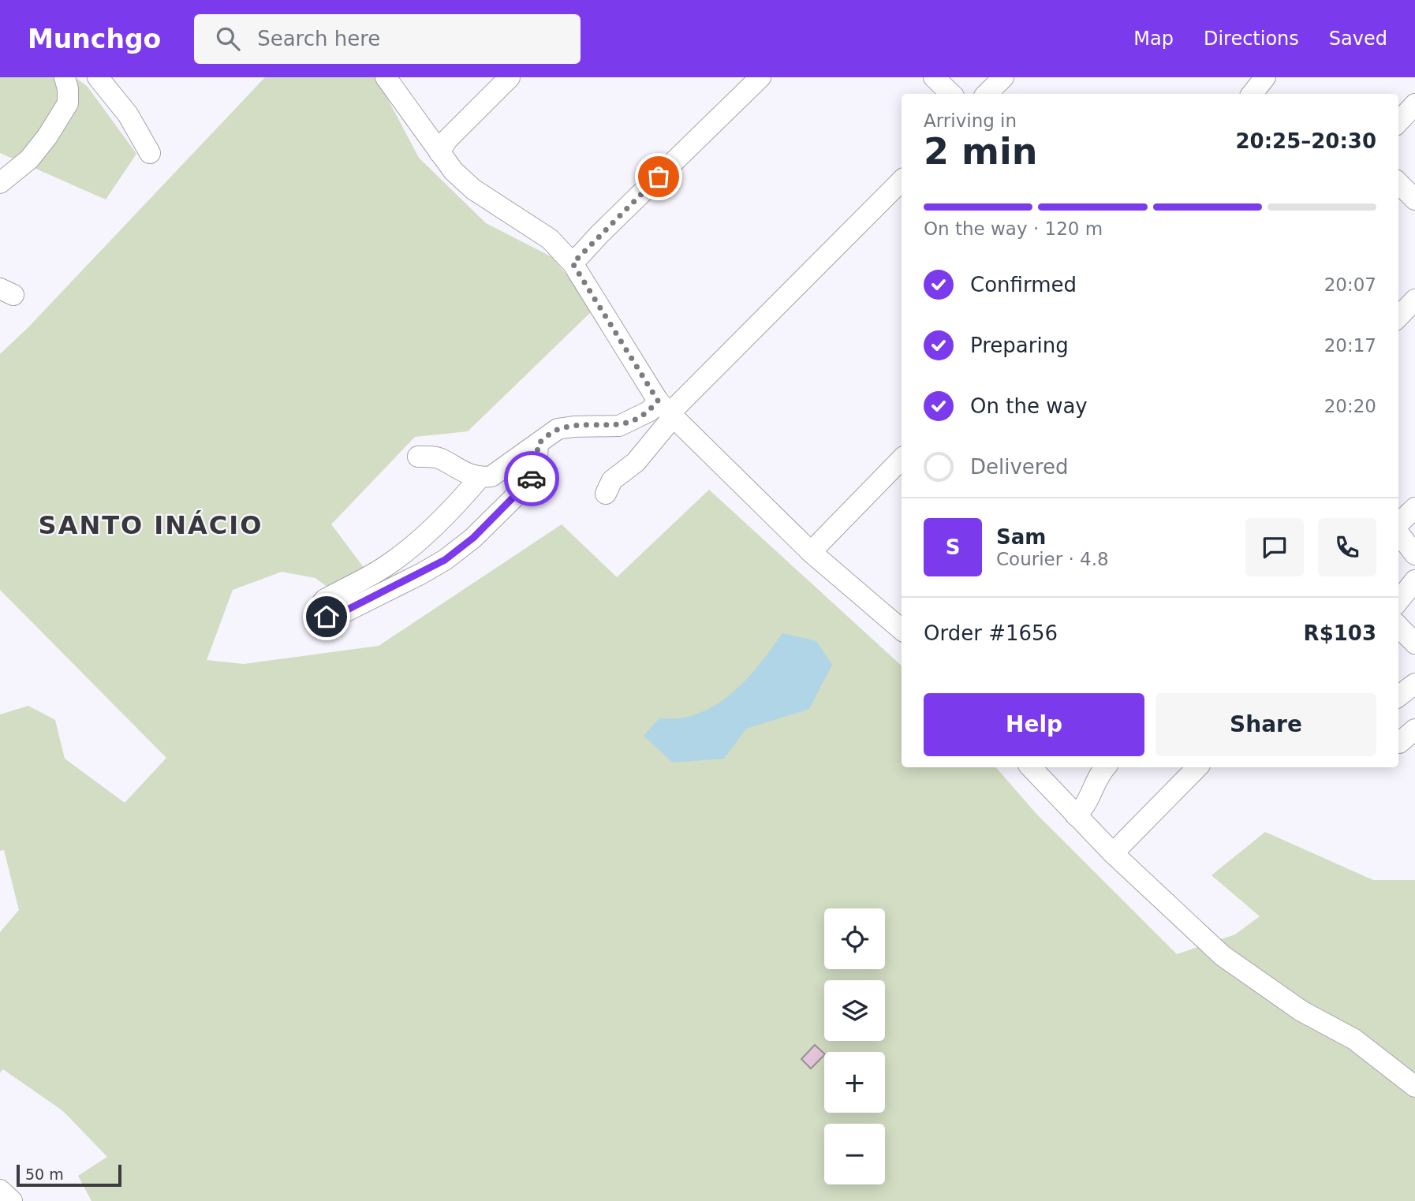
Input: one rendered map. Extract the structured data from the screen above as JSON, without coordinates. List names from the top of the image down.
{
  "districts": ["SANTO INÁCIO"],
  "scale_bar": "50 m",
  "page": {
    "header": "Munchgo",
    "search": "Search here",
    "nav": ["Map", "Directions", "Saved"],
    "heading": ["2 min", "Arriving in", "20:25–20:30"],
    "panel": [
      "Sam",
      "Courier · 4.8",
      "Order #1656",
      "R$103"
    ],
    "bar": "On the way · 120 m",
    "list": [
      ["Confirmed", "20:07"],
      ["Preparing", "20:17"],
      ["On the way", "20:20"],
      "Delivered"
    ],
    "round": "S",
    "buttons": ["Help", "Share"],
    "map_buttons": ["+", "−"],
    "scale": "50 m"
  }
}
